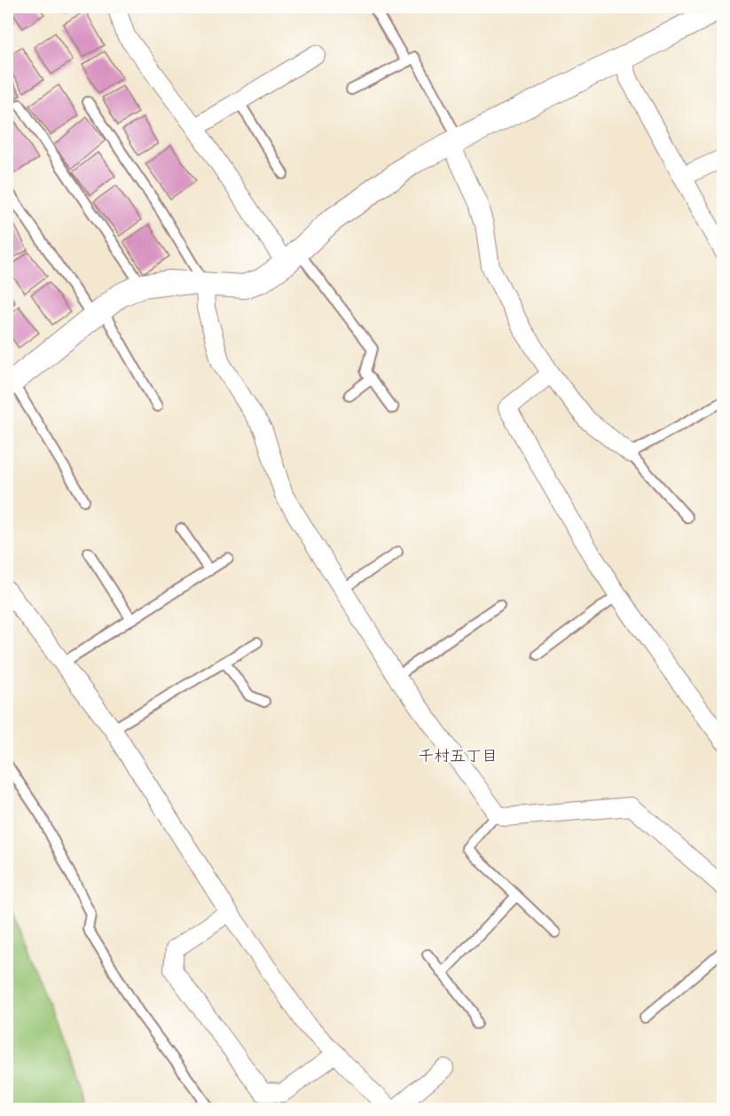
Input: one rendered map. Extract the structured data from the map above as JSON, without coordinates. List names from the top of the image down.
{
  "districts": ["千村五丁目"]
}
